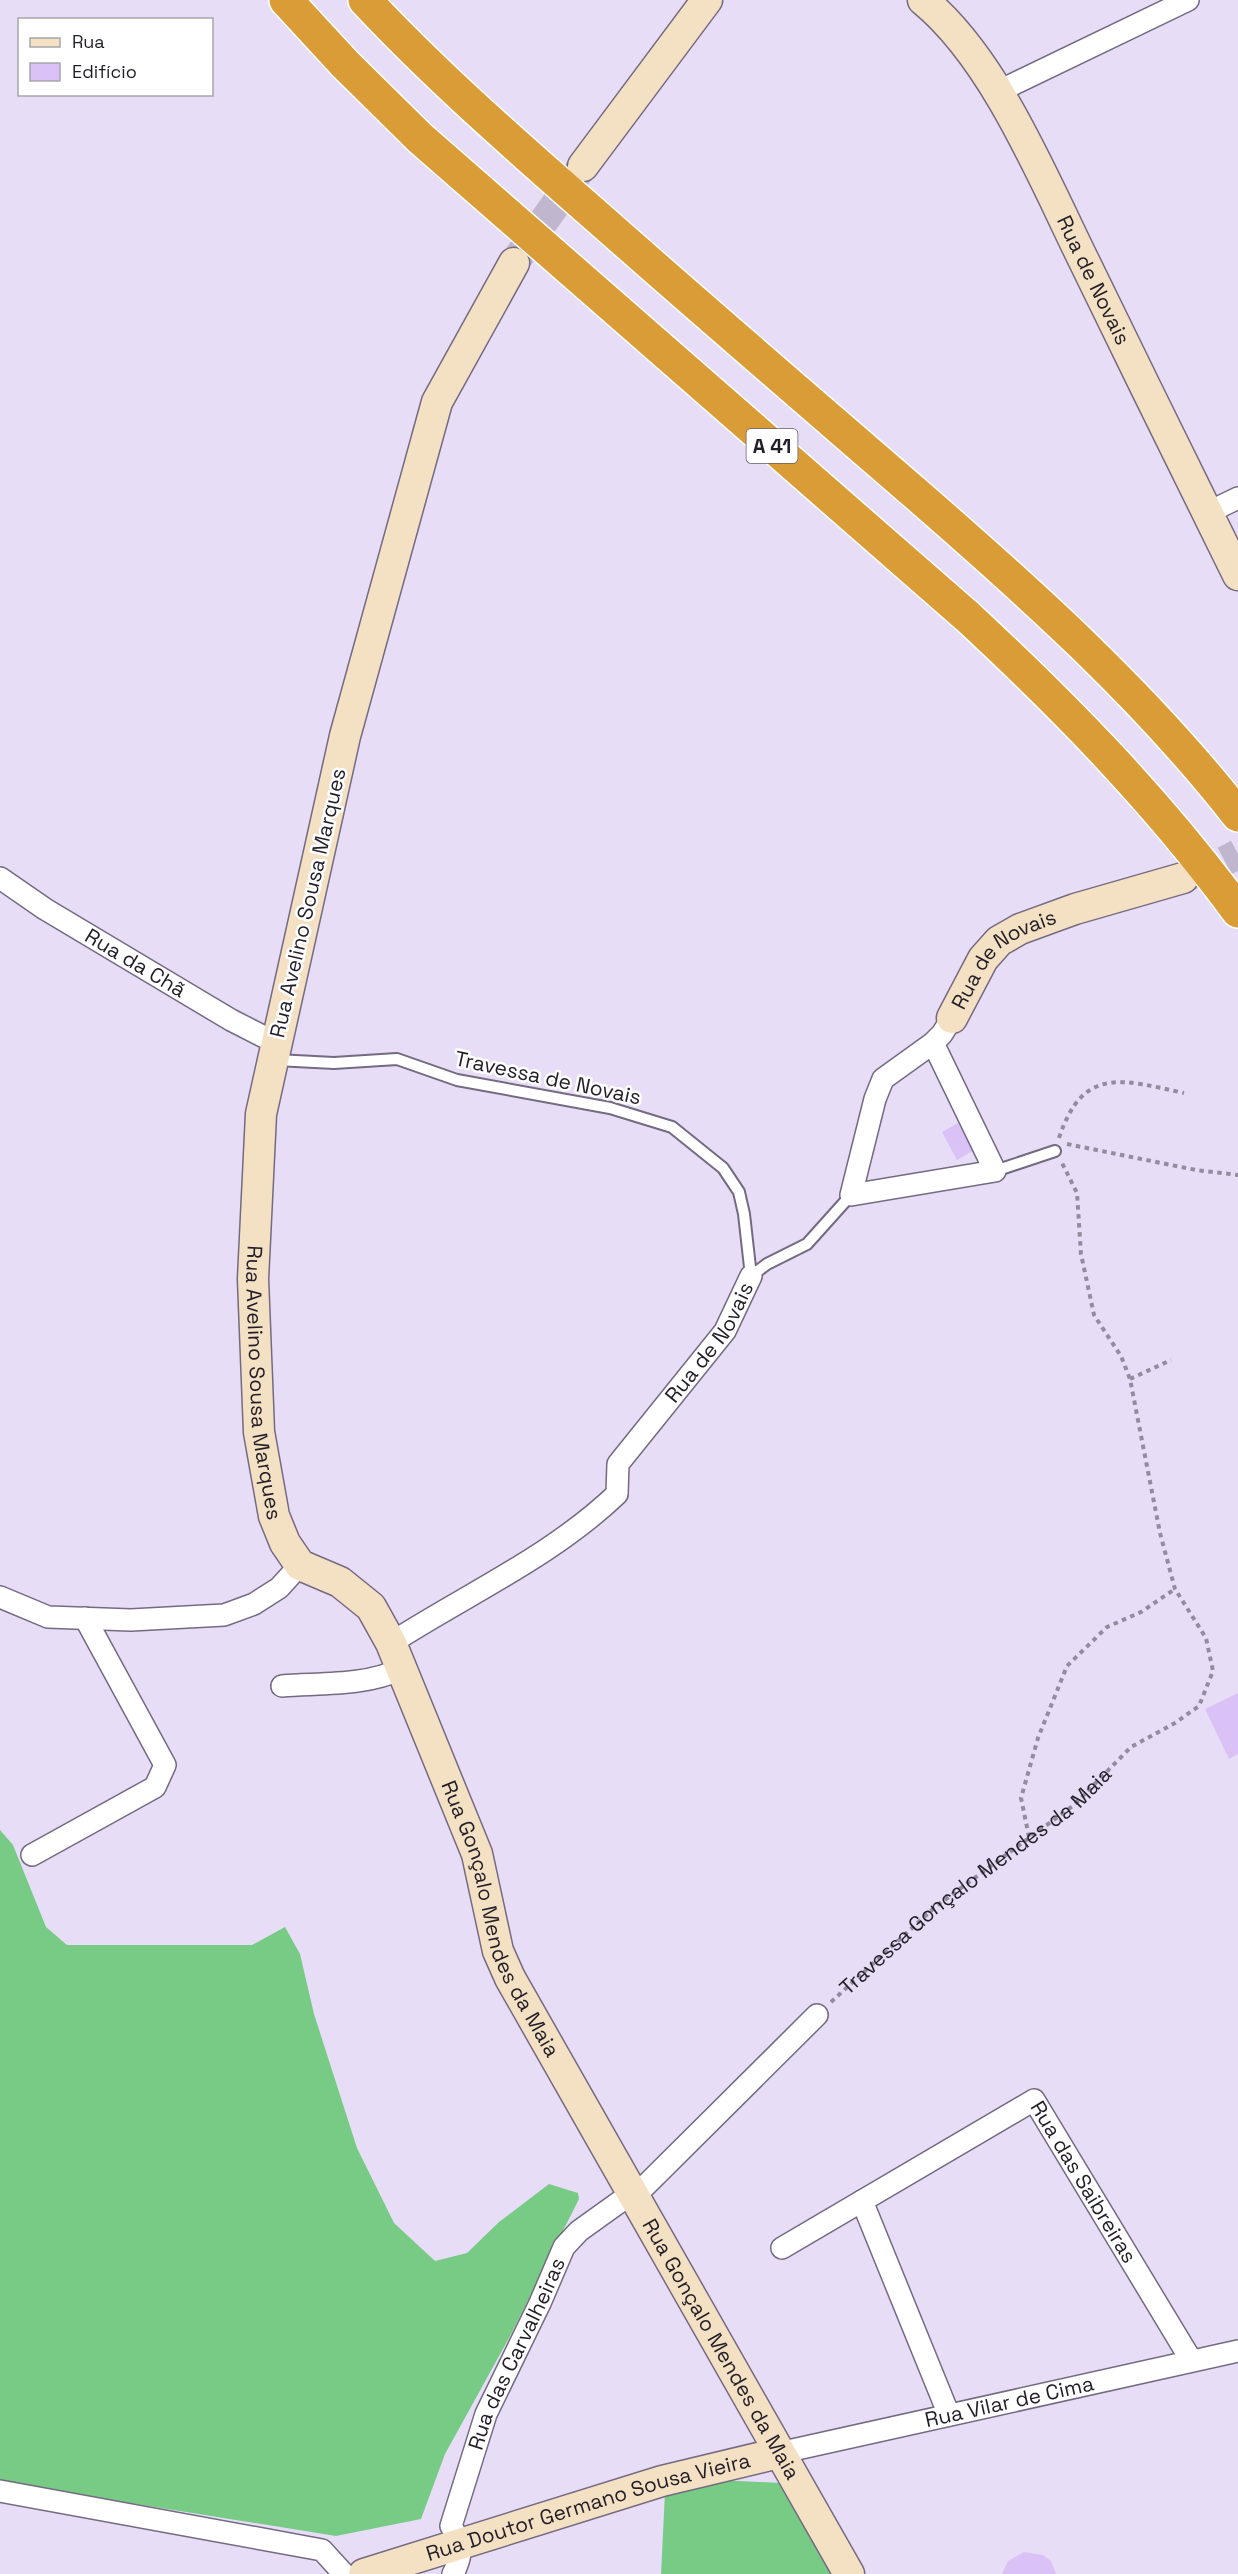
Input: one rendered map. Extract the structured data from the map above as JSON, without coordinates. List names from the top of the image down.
{
  "streets": {
    "highway": ["A 41"],
    "street": [
      "Rua de Novais",
      "Rua Avelino Sousa Marques",
      "Rua da Chã",
      "Rua Gonçalo Mendes da Maia",
      "Rua das Saibreiras",
      "Rua das Carvalheiras",
      "Rua Vilar de Cima",
      "Rua Doutor Germano Sousa Vieira"
    ],
    "lane": ["Travessa de Novais"],
    "path": ["Travessa Gonçalo Mendes da Maia"]
  },
  "crossings": [
    ["Rua de Novais", "Travessa de Novais"],
    ["Rua de Novais", "Rua Gonçalo Mendes da Maia"],
    ["Rua Avelino Sousa Marques", "Rua da Chã"],
    ["Rua Avelino Sousa Marques", "Travessa de Novais"],
    ["Rua Avelino Sousa Marques", "Rua Gonçalo Mendes da Maia"],
    ["Rua da Chã", "Travessa de Novais"],
    ["Rua Gonçalo Mendes da Maia", "Rua das Carvalheiras"],
    ["Rua Gonçalo Mendes da Maia", "Rua Vilar de Cima"],
    ["Rua Gonçalo Mendes da Maia", "Rua Doutor Germano Sousa Vieira"],
    ["Rua das Saibreiras", "Rua Vilar de Cima"],
    ["Rua das Carvalheiras", "Rua Doutor Germano Sousa Vieira"],
    ["Rua Vilar de Cima", "Rua Doutor Germano Sousa Vieira"]
  ],
  "legend": ["Rua", "Edifício"]
}
